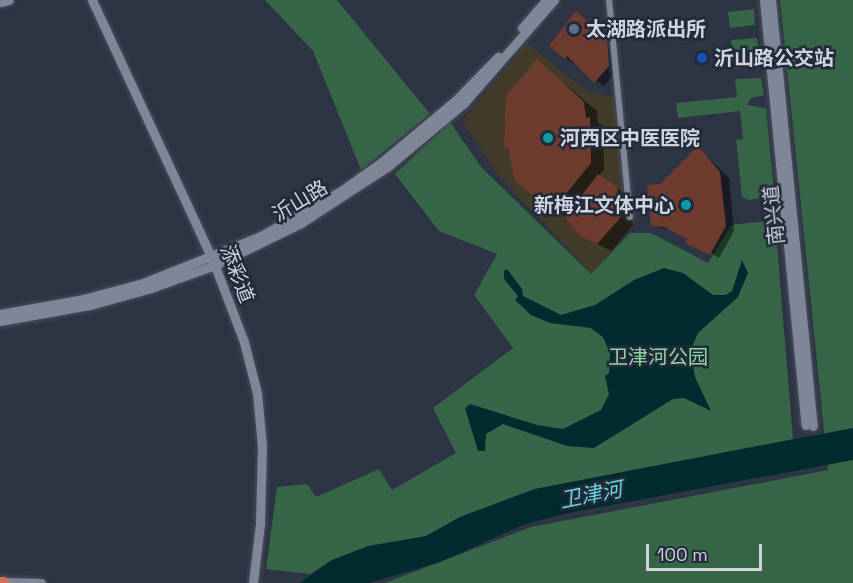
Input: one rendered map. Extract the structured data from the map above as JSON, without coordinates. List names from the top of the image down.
{
  "streets": {
    "street": ["沂山路", "南兴道", "添彩道"]
  },
  "crossings": [
    ["沂山路", "添彩道"]
  ],
  "water": ["卫津河"],
  "parks": ["卫津河公园"],
  "places": [
    "太湖路派出所",
    "沂山路公交站",
    "河西区中医医院",
    "新梅江文体中心"
  ],
  "scale_bar": "100 m"
}
